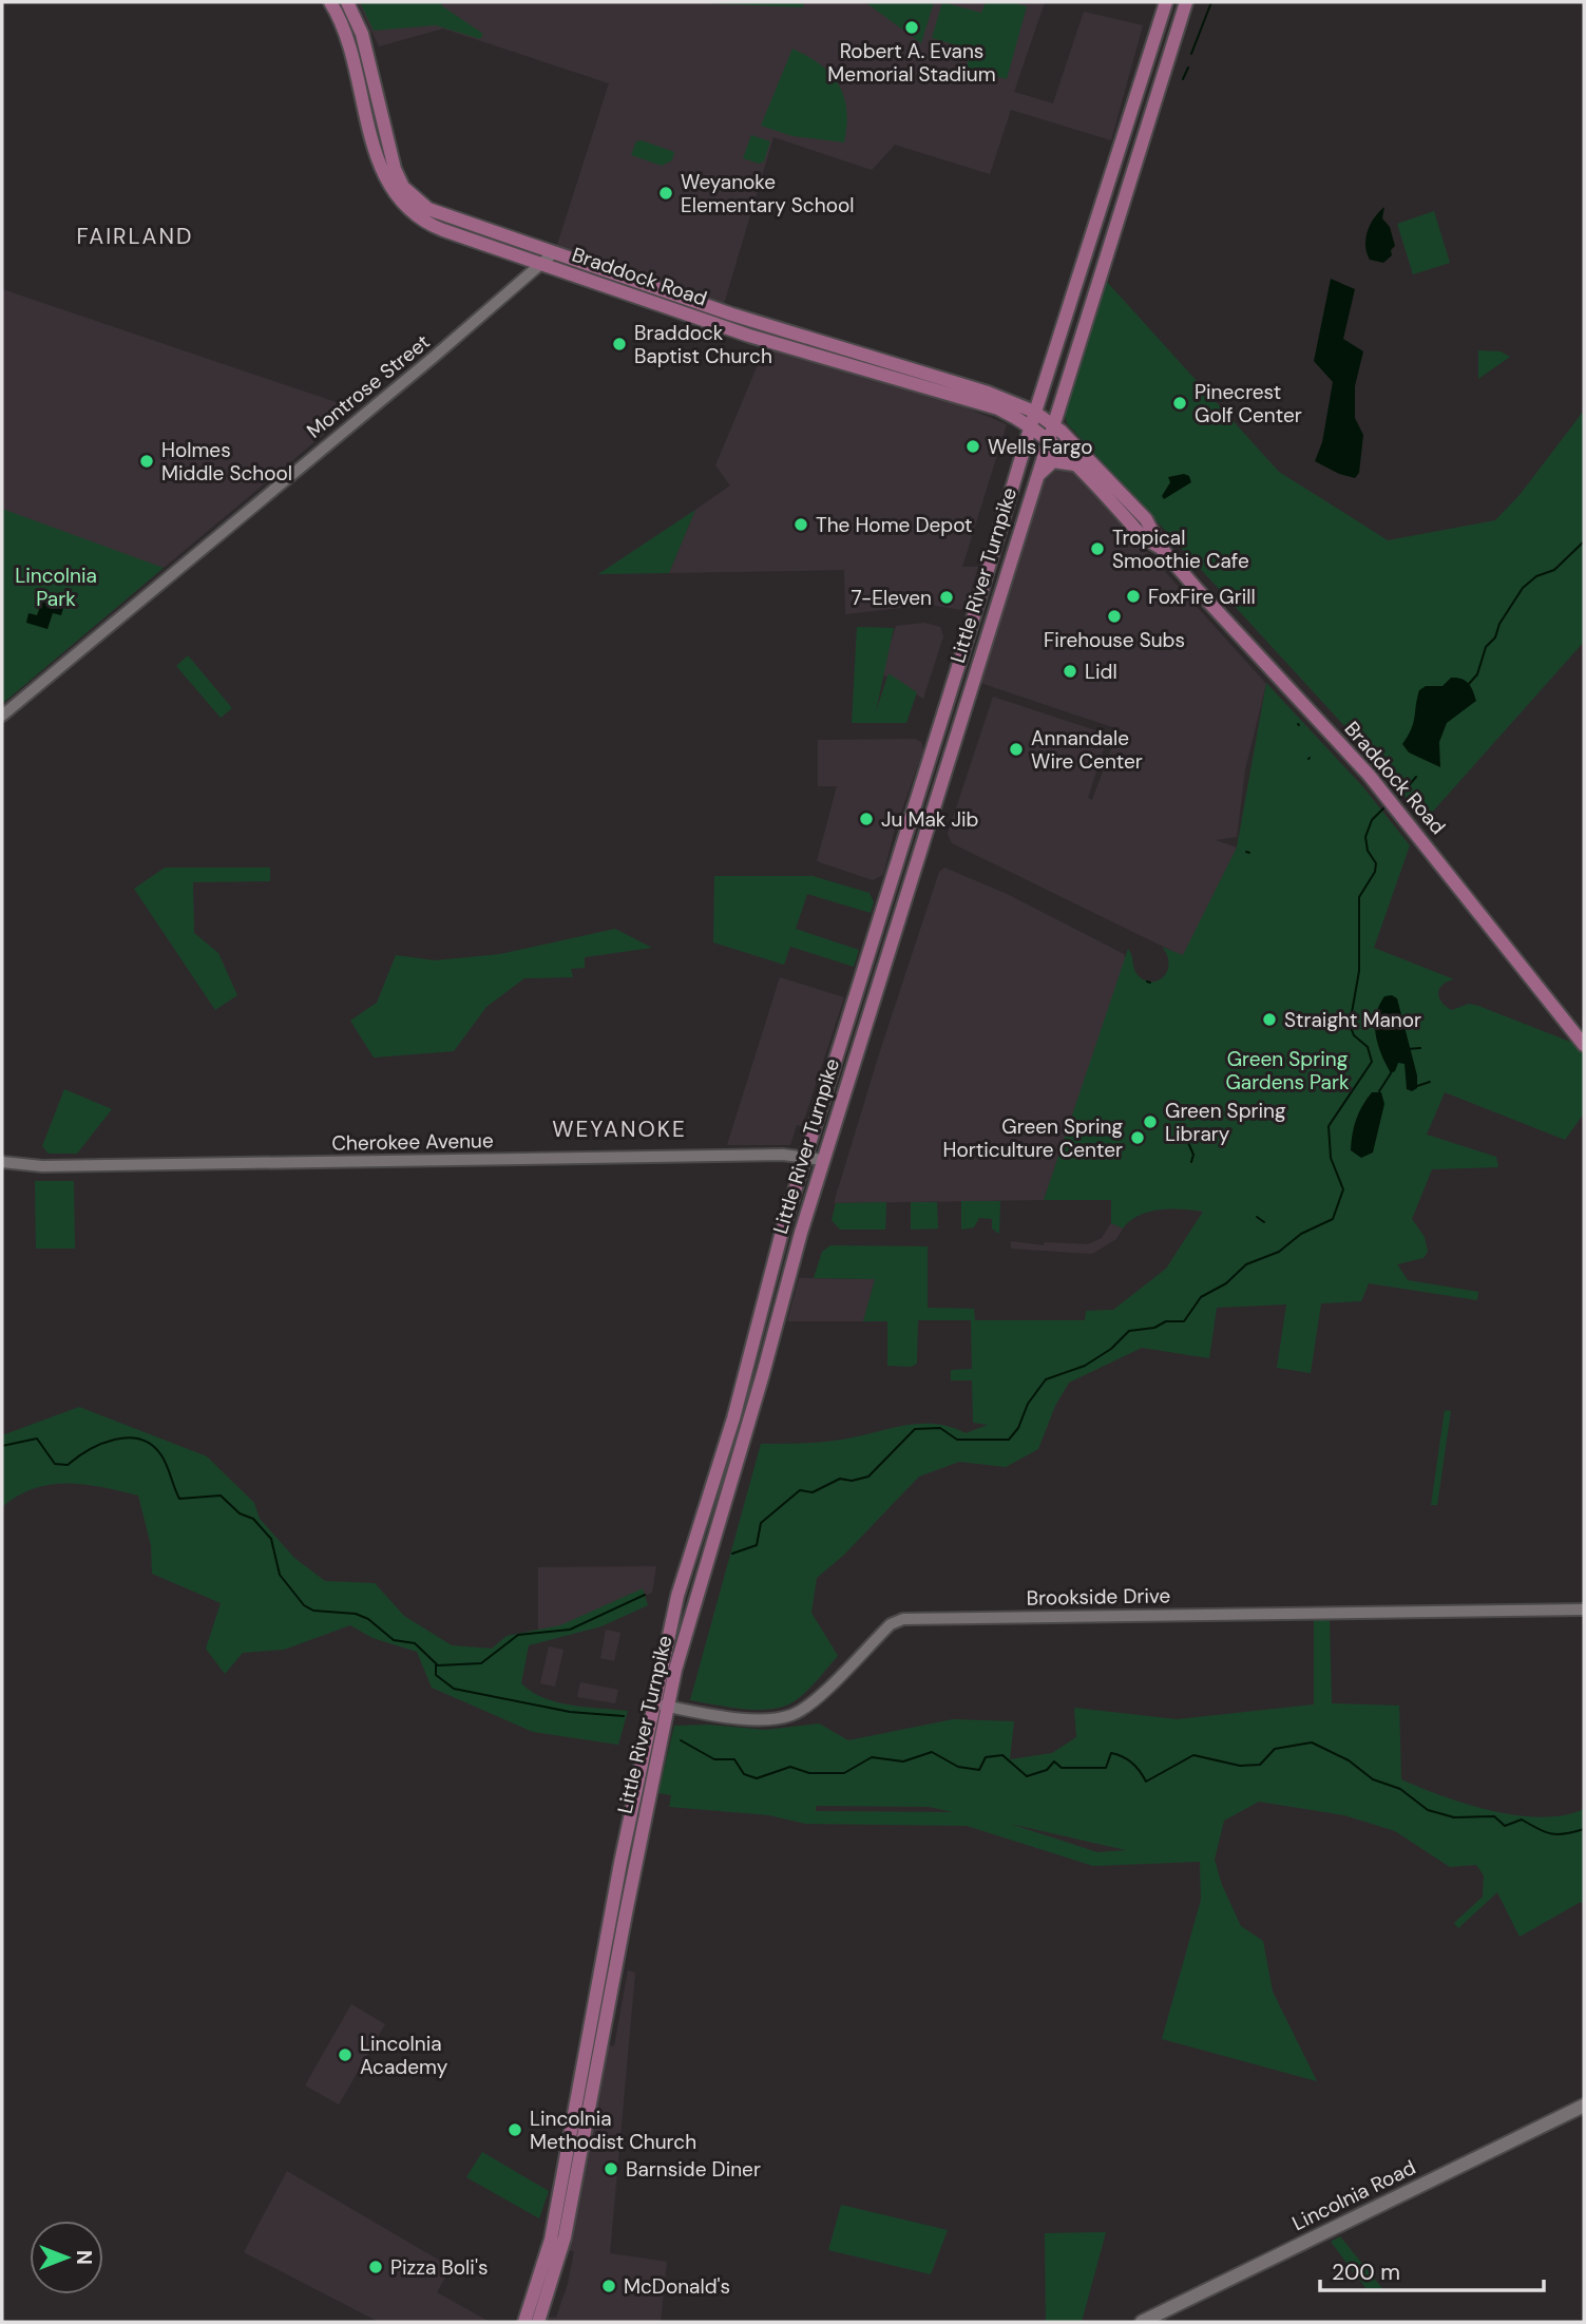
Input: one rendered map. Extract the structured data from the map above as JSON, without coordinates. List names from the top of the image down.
{
  "streets": {
    "main road": ["Braddock Road", "Little River Turnpike", "Lincolnia Road"],
    "street": ["Montrose Street", "Cherokee Avenue", "Brookside Drive"]
  },
  "crossings": [
    ["Braddock Road", "Montrose Street"],
    ["Braddock Road", "Little River Turnpike"],
    ["Little River Turnpike", "Cherokee Avenue"],
    ["Little River Turnpike", "Brookside Drive"]
  ],
  "districts": ["FAIRLAND", "WEYANOKE"],
  "parks": ["Lincolnia Park", "Green Spring Gardens Park"],
  "places": [
    "Robert A. Evans Memorial Stadium",
    "Weyanoke Elementary School",
    "Braddock Baptist Church",
    "Pinecrest Golf Center",
    "Wells Fargo",
    "Holmes Middle School",
    "The Home Depot",
    "Tropical Smoothie Cafe",
    "FoxFire Grill",
    "7-Eleven",
    "Firehouse Subs",
    "Lidl",
    "Annandale Wire Center",
    "Ju Mak Jib",
    "Straight Manor",
    "Green Spring Library",
    "Green Spring Horticulture Center",
    "Lincolnia Academy",
    "Lincolnia Methodist Church",
    "Barnside Diner",
    "Pizza Boli's",
    "McDonald's"
  ],
  "scale_bar": "200 m",
  "north": "right"
}
